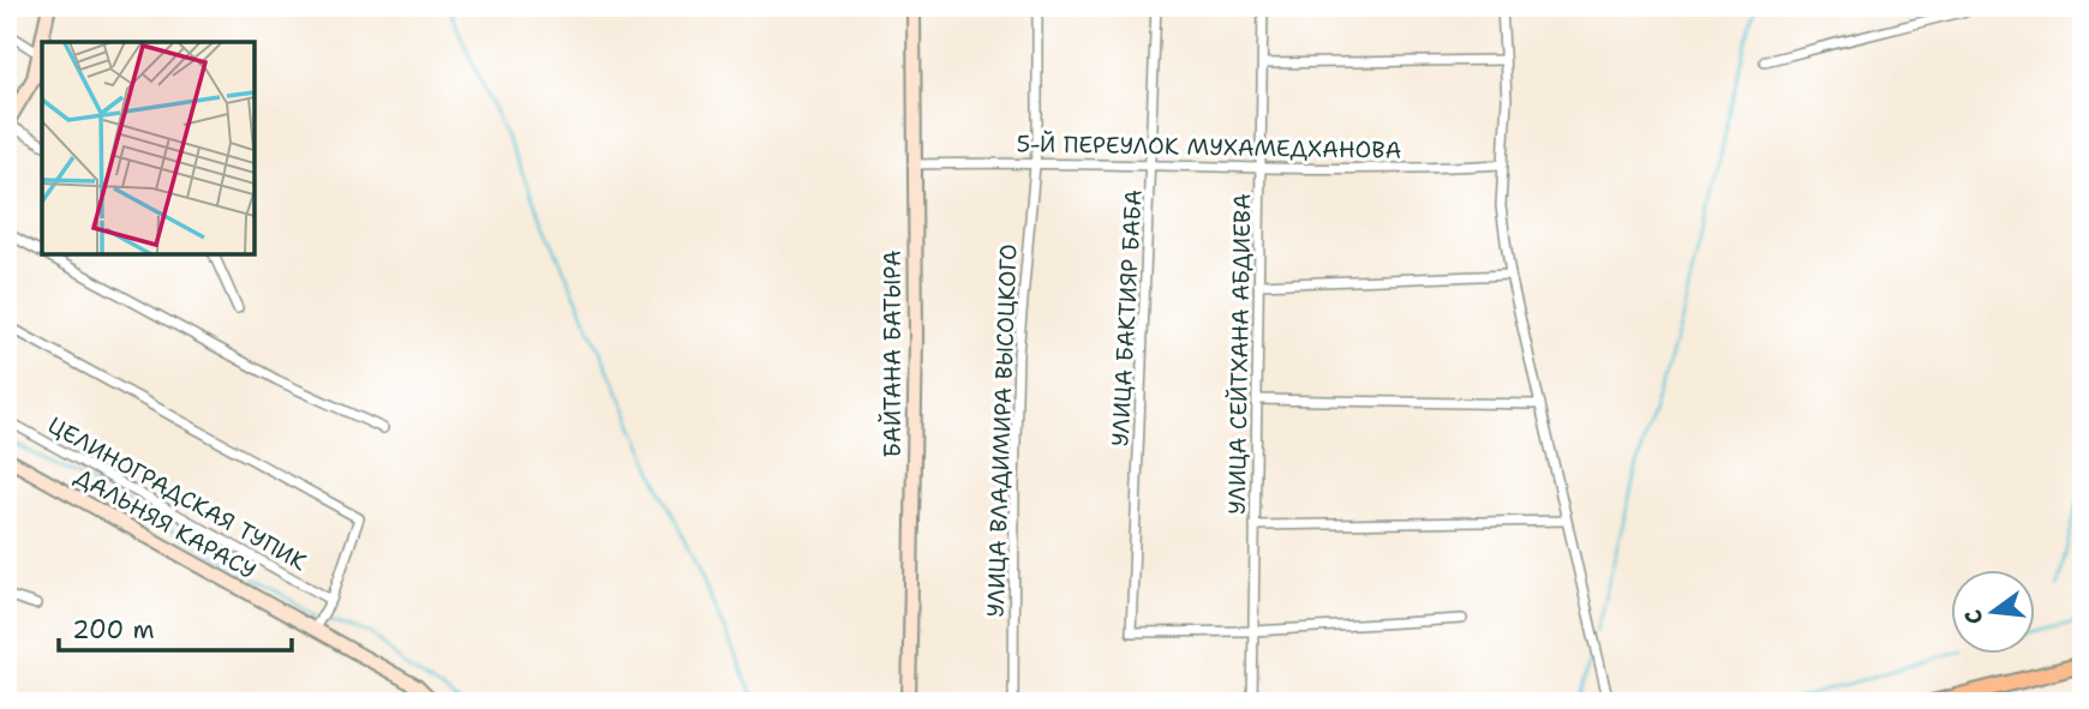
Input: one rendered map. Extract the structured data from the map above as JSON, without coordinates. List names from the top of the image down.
{
  "streets": {
    "street": [
      "5-Й ПЕРЕУЛОК МУХАМЕДХАНОВА",
      "УЛИЦА БАКТИЯР БАБА",
      "БАЙТАНА БАТЫРА",
      "УЛИЦА СЕЙТХАНА АБДИЕВА",
      "УЛИЦА ВЛАДИМИРА ВЫСОЦКОГО",
      "ЦЕЛИНОГРАДСКАЯ ТУПИК",
      "ДАЛЬНЯЯ КАРАСУ"
    ]
  },
  "crossings": [
    ["5-Й ПЕРЕУЛОК МУХАМЕДХАНОВА", "УЛИЦА БАКТИЯР БАБА"],
    ["5-Й ПЕРЕУЛОК МУХАМЕДХАНОВА", "БАЙТАНА БАТЫРА"],
    ["5-Й ПЕРЕУЛОК МУХАМЕДХАНОВА", "УЛИЦА СЕЙТХАНА АБДИЕВА"],
    ["5-Й ПЕРЕУЛОК МУХАМЕДХАНОВА", "УЛИЦА ВЛАДИМИРА ВЫСОЦКОГО"],
    ["УЛИЦА БАКТИЯР БАБА", "УЛИЦА СЕЙТХАНА АБДИЕВА"]
  ],
  "scale_bar": "200 m",
  "north": "left"
}
